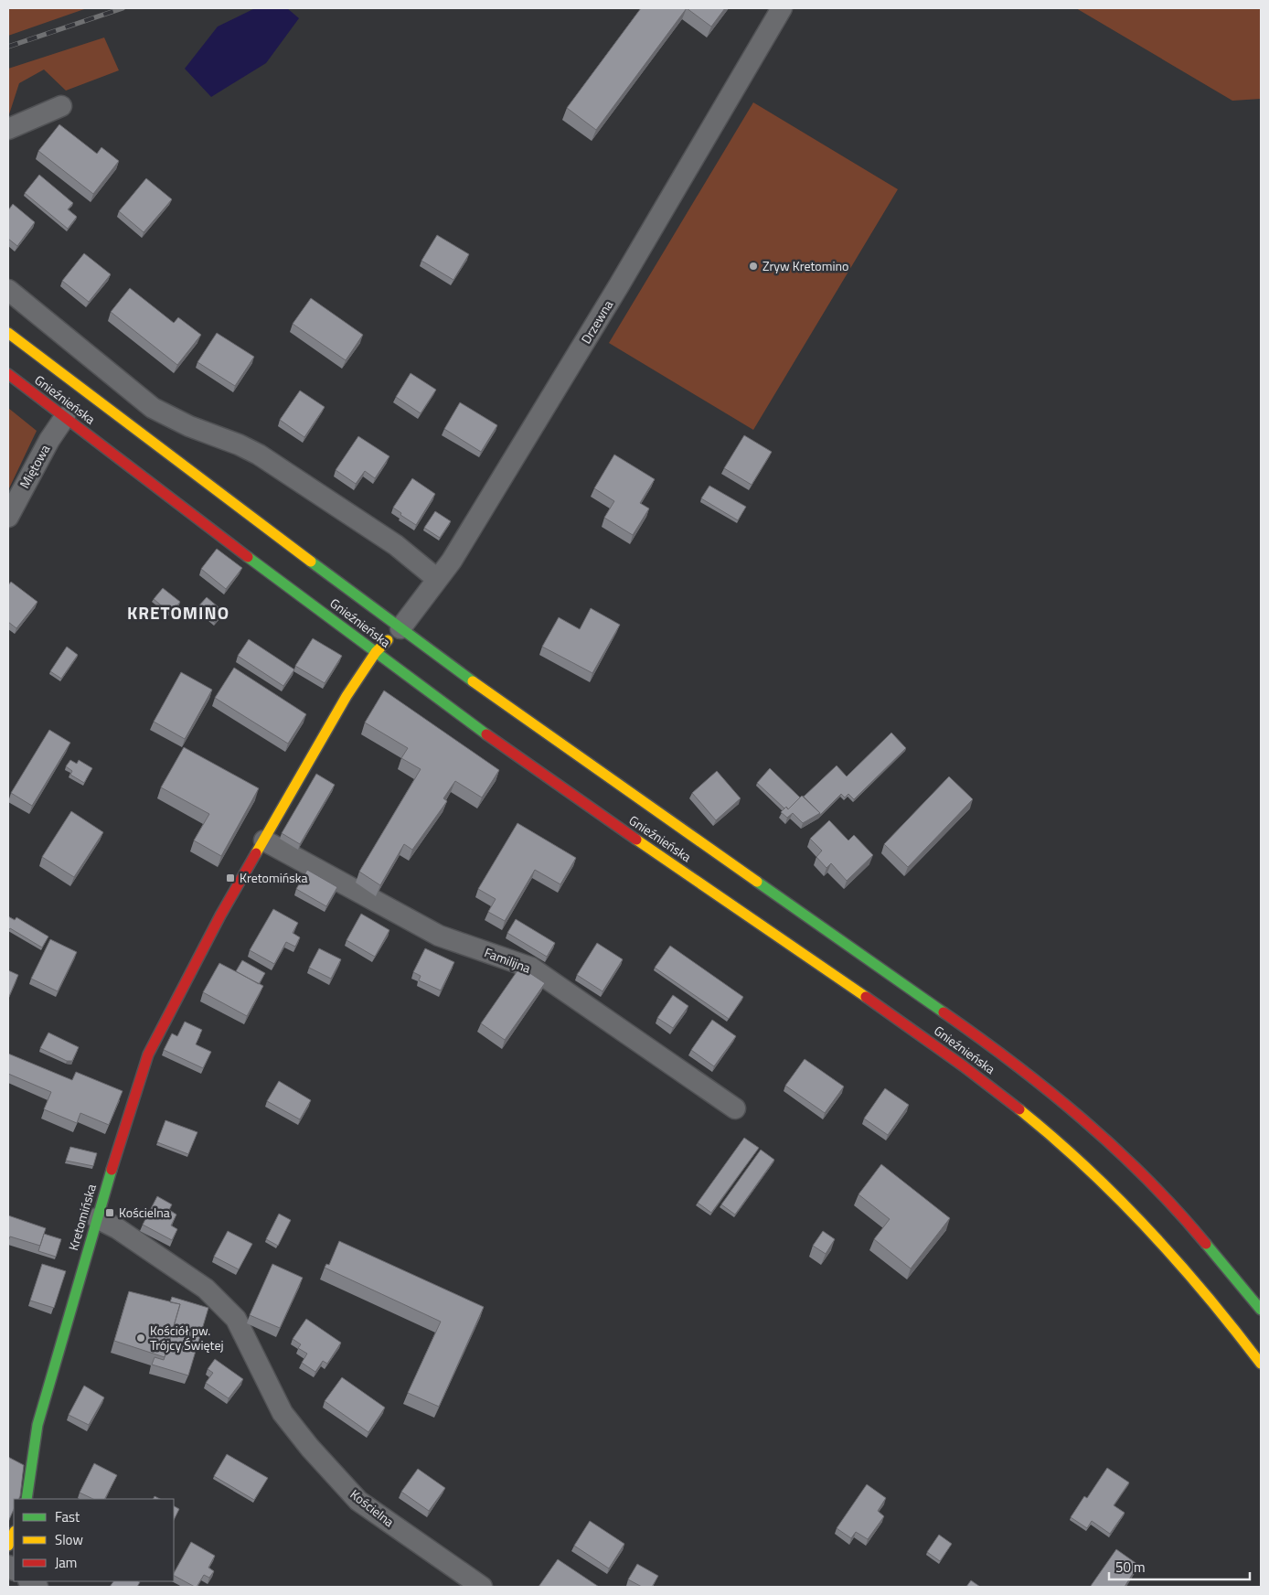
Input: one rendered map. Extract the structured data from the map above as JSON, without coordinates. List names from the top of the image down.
{
  "streets": {
    "main road": ["Gnieźnieńska", "Kretomińska"],
    "street": [
      "Drzewna",
      "Miętowa",
      "Familijna",
      "Kościelna"
    ]
  },
  "crossings": [
    ["Drzewna", "Gnieźnieńska"],
    ["Drzewna", "Kretomińska"],
    ["Gnieźnieńska", "Miętowa"],
    ["Gnieźnieńska", "Kretomińska"],
    ["Familijna", "Kretomińska"],
    ["Kretomińska", "Kościelna"]
  ],
  "districts": ["KRETOMINO"],
  "places": {
    "other": ["Zryw Kretomino", "Kościół pw. Trójcy Świętej"],
    "transit": ["Kretomińska", "Kościelna"]
  },
  "legend": ["Fast", "Slow", "Jam"],
  "scale_bar": "50 m"
}
